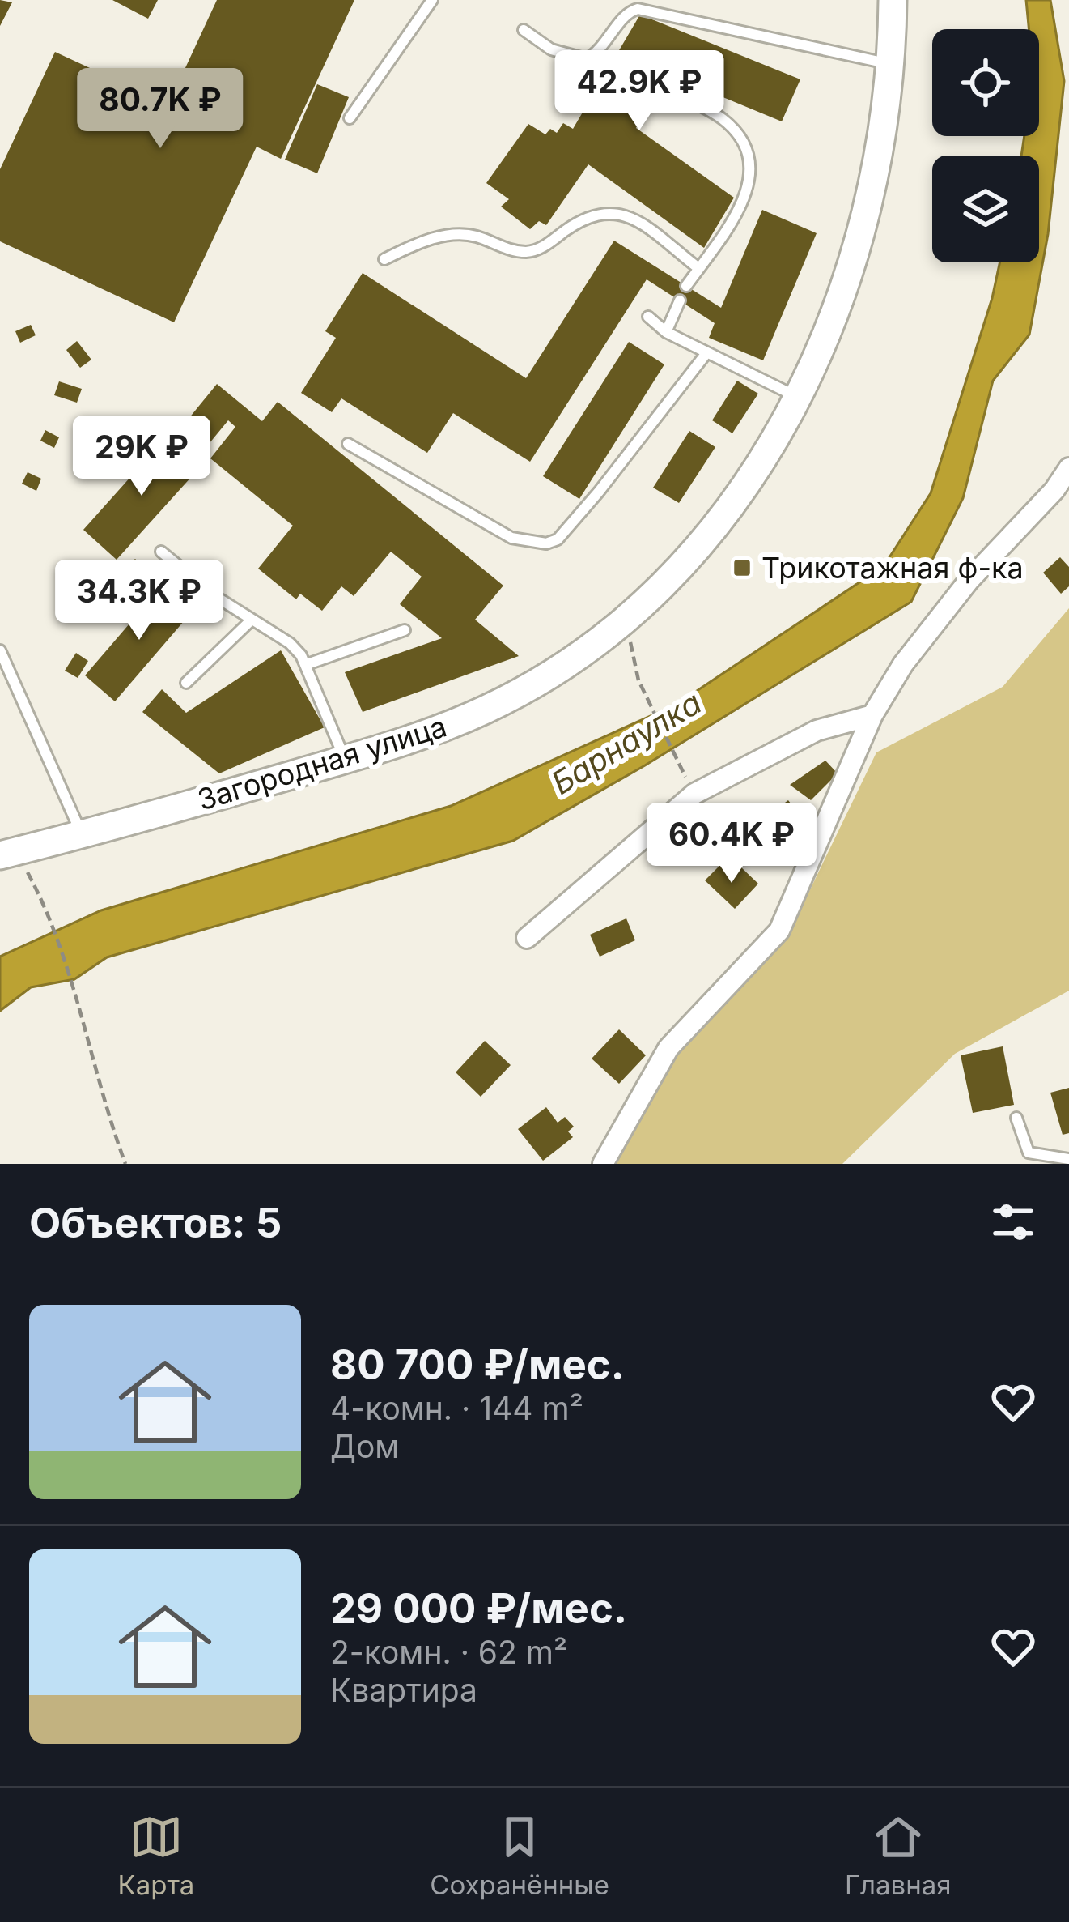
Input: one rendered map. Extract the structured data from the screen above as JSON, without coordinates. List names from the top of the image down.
{
  "streets": {
    "main road": ["Загородная улица"]
  },
  "water": ["Барнаулка"],
  "places": {
    "transit": ["Трикотажная ф-ка"]
  },
  "page": {
    "price": [
      "42.9K ₽",
      "80.7K ₽",
      "29K ₽",
      "34.3K ₽",
      "60.4K ₽"
    ],
    "heading": "Объектов: 5",
    "list": [
      {
        "name": "80 700 ₽/мес.",
        "note": "4-комн. · 144 m² · Дом"
      },
      {
        "name": "29 000 ₽/мес.",
        "note": "2-комн. · 62 m² · Квартира"
      }
    ],
    "tabs": ["Карта", "Сохранённые", "Главная"]
  }
}
